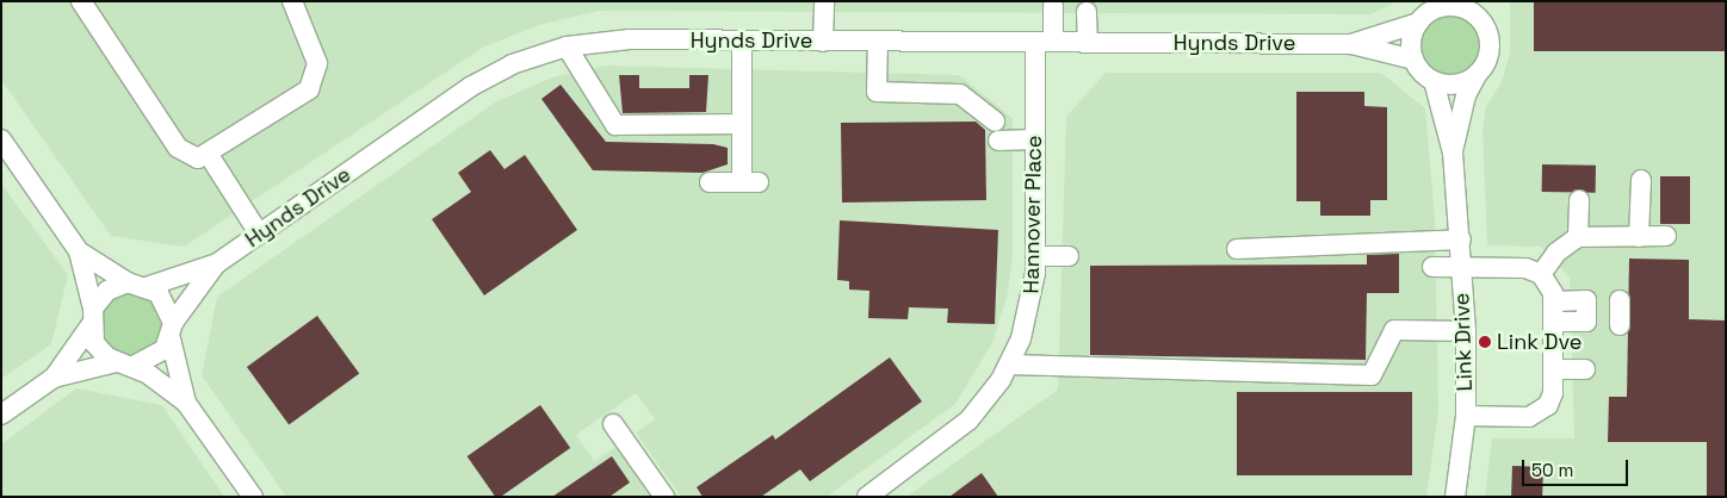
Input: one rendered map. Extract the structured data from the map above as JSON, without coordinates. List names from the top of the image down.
{
  "streets": {
    "street": ["Hynds Drive", "Hannover Place", "Link Drive"]
  },
  "crossings": [
    ["Hynds Drive", "Hannover Place"],
    ["Hynds Drive", "Link Drive"]
  ],
  "places": ["Link Dve"],
  "scale_bar": "50 m"
}
